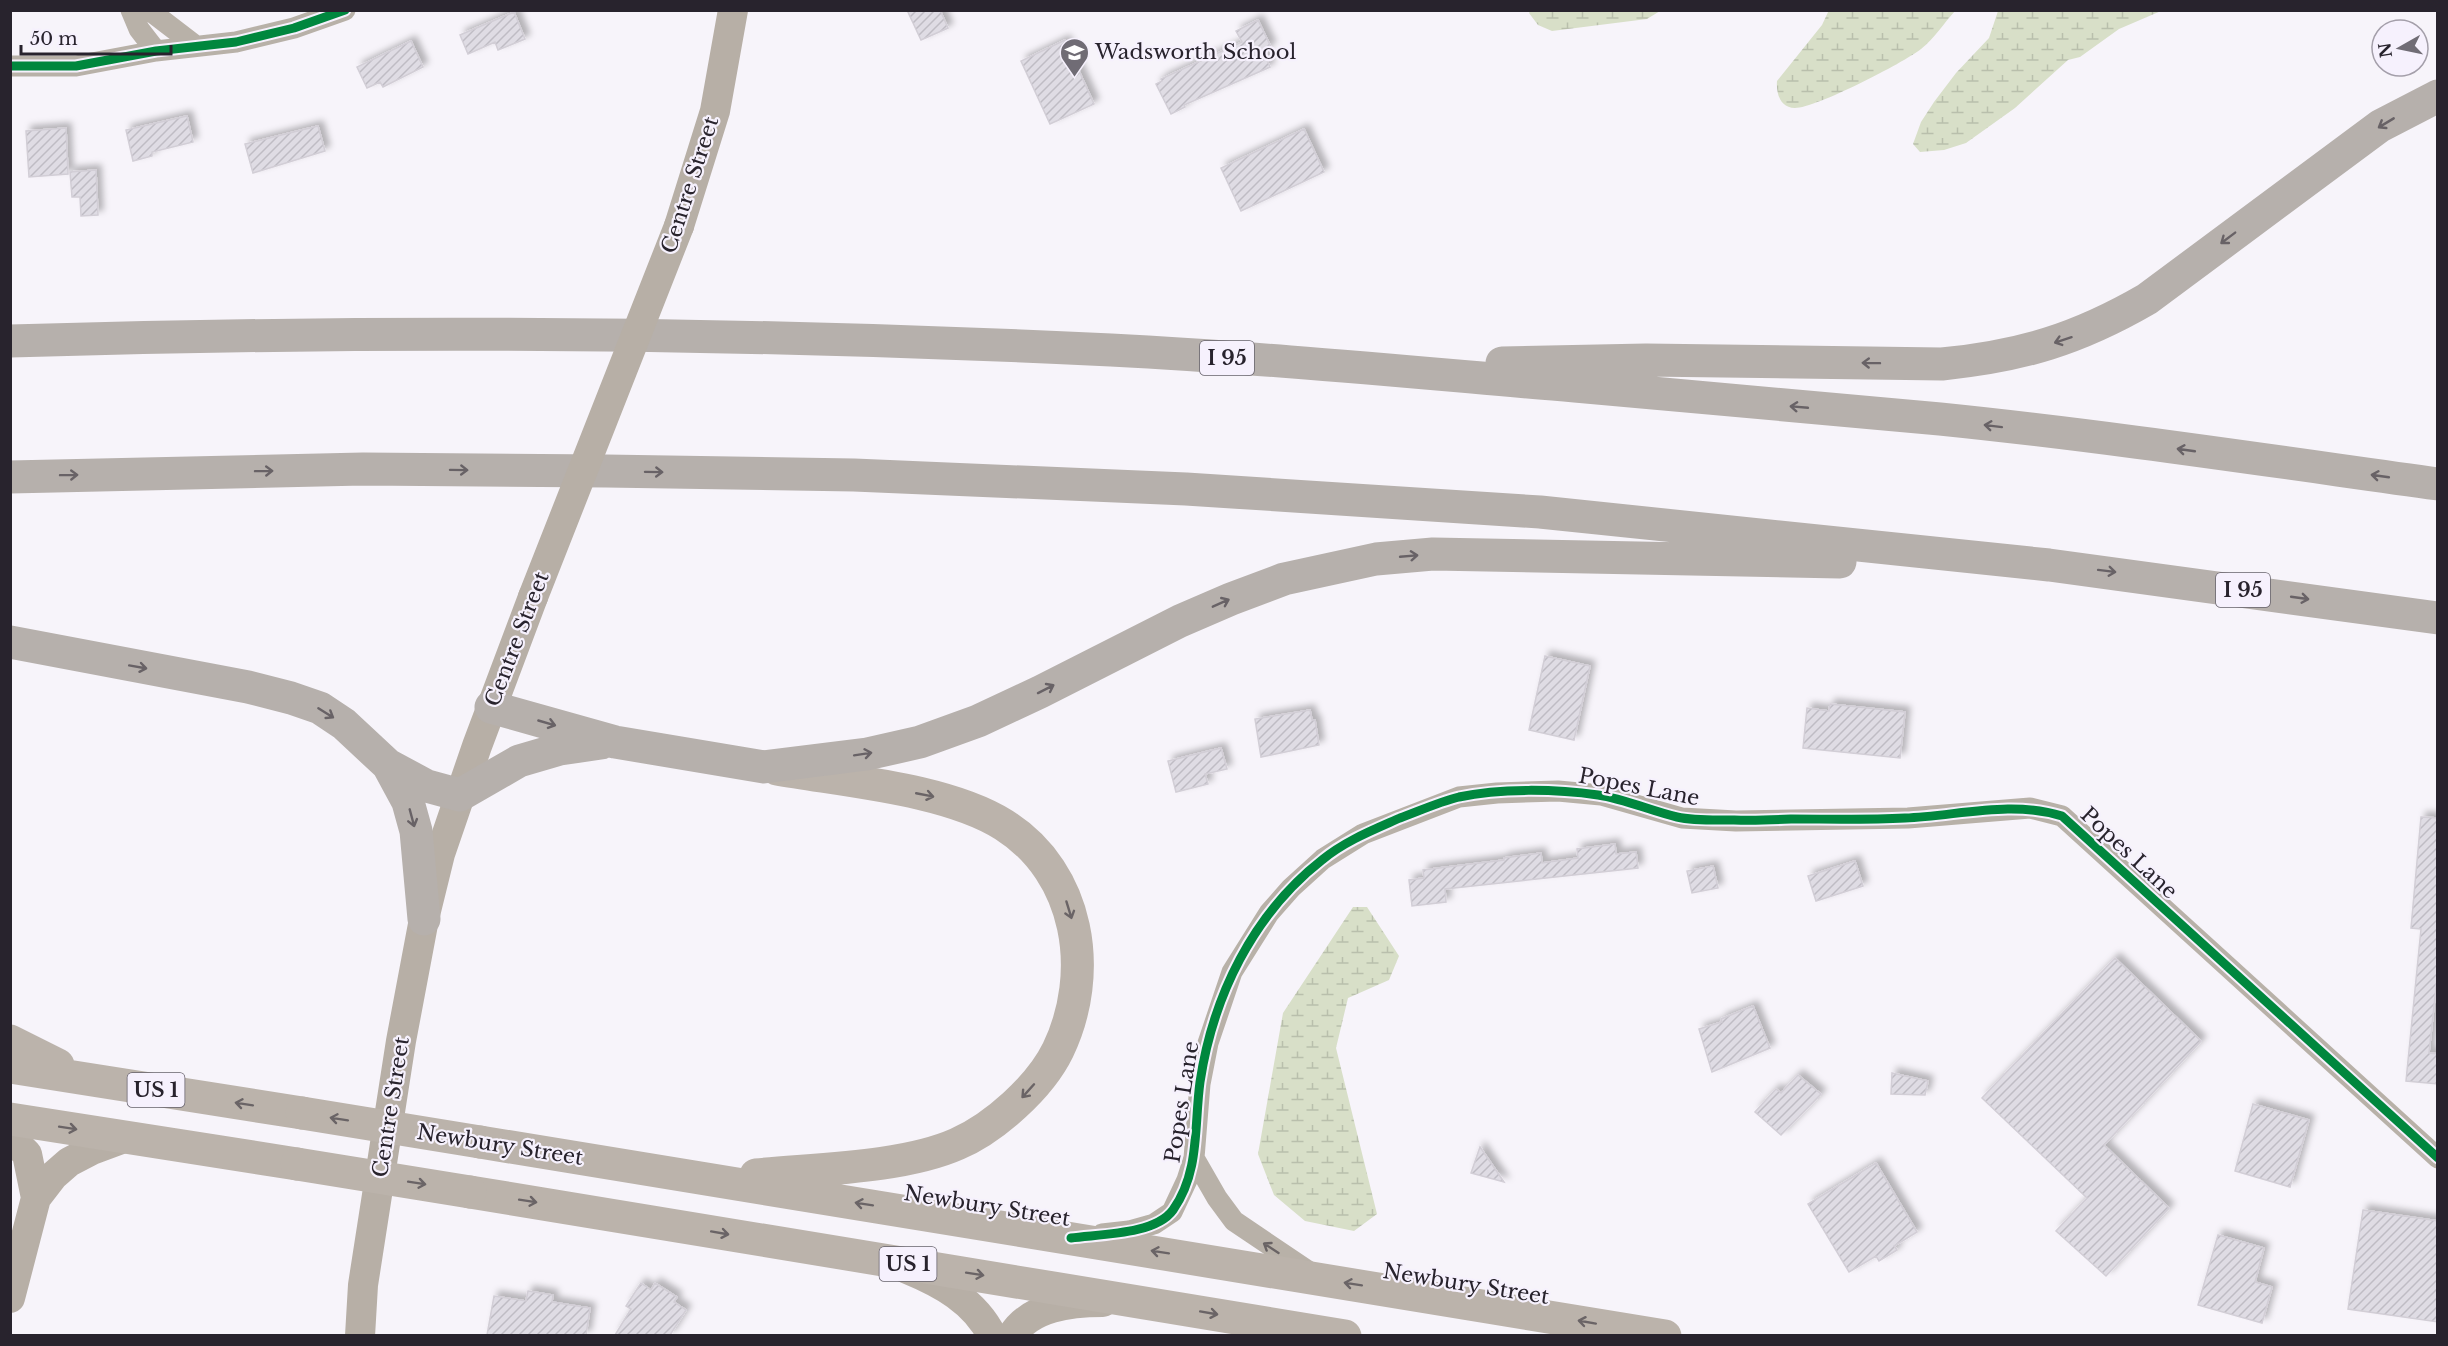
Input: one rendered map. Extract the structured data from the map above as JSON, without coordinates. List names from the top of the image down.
{
  "streets": {
    "highway": ["I 95"],
    "main road": ["Centre Street", "US 1", "Newbury Street"],
    "street": ["Popes Lane"]
  },
  "crossings": [
    ["Popes Lane", "Newbury Street"]
  ],
  "places": {
    "school or university": ["Wadsworth School"]
  },
  "scale_bar": "50 m",
  "north": "left"
}
